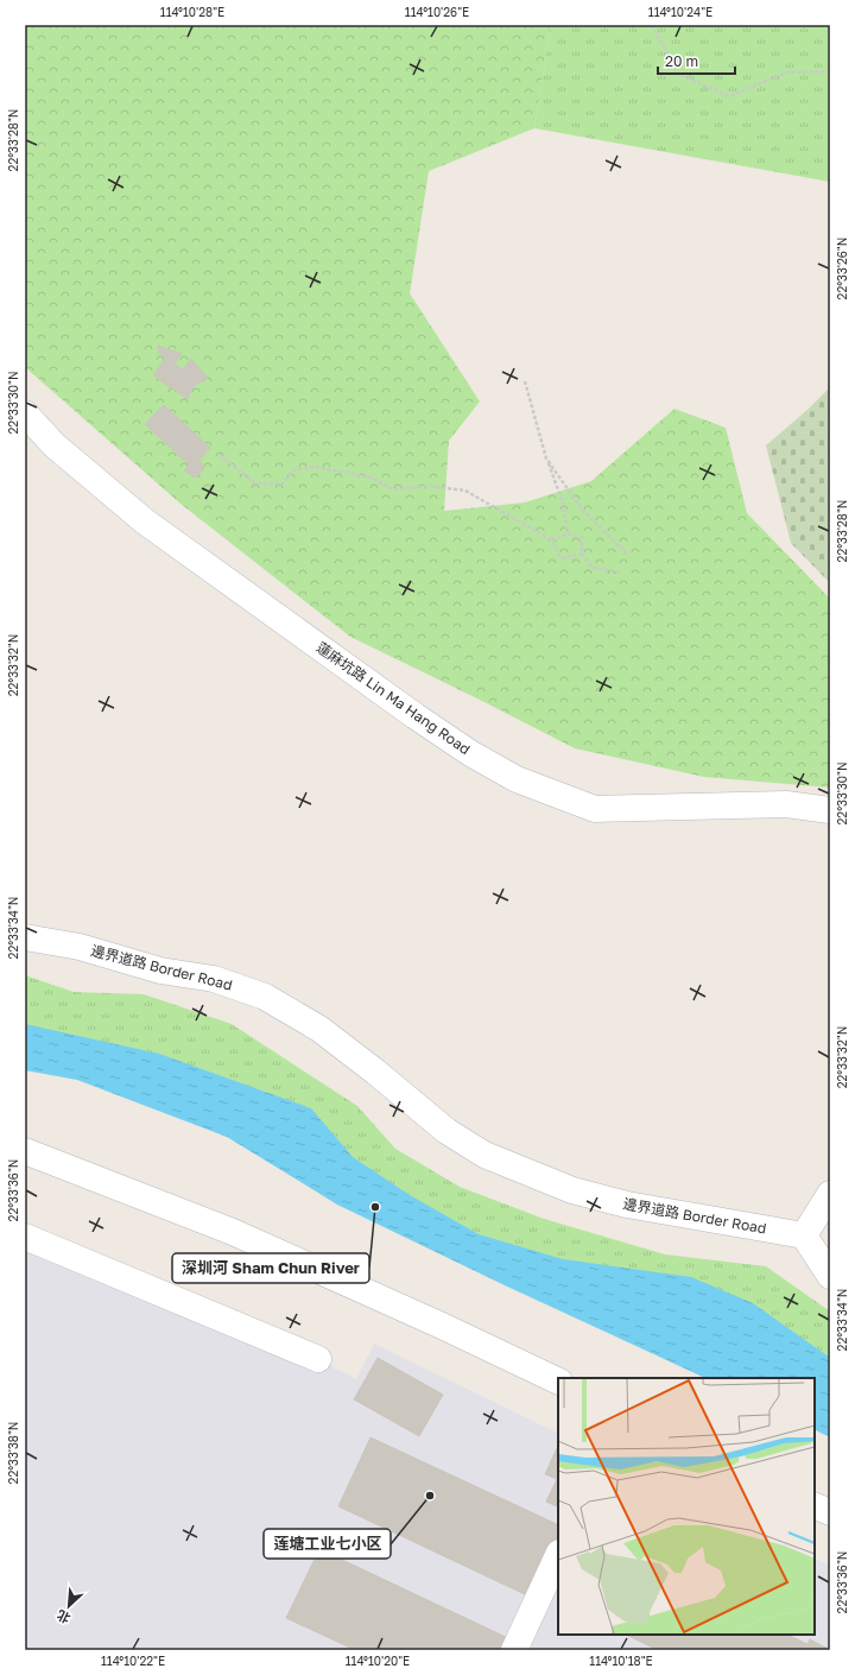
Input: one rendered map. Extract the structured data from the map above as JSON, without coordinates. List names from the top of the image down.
{
  "streets": {
    "street": ["蓮麻坑路 Lin Ma Hang Road", "邊界道路 Border Road"]
  },
  "places": ["深圳河 Sham Chun River", "莲塘工业七小区"],
  "scale_bar": "20 m",
  "north": "bottom left",
  "coordinates": [
    "114°10'28\"E",
    "114°10'26\"E",
    "114°10'24\"E",
    "22°33'28\"N",
    "22°33'26\"N",
    "22°33'30\"N",
    "22°33'32\"N",
    "22°33'34\"N",
    "22°33'36\"N",
    "22°33'38\"N",
    "114°10'22\"E",
    "114°10'20\"E",
    "114°10'18\"E"
  ]
}
